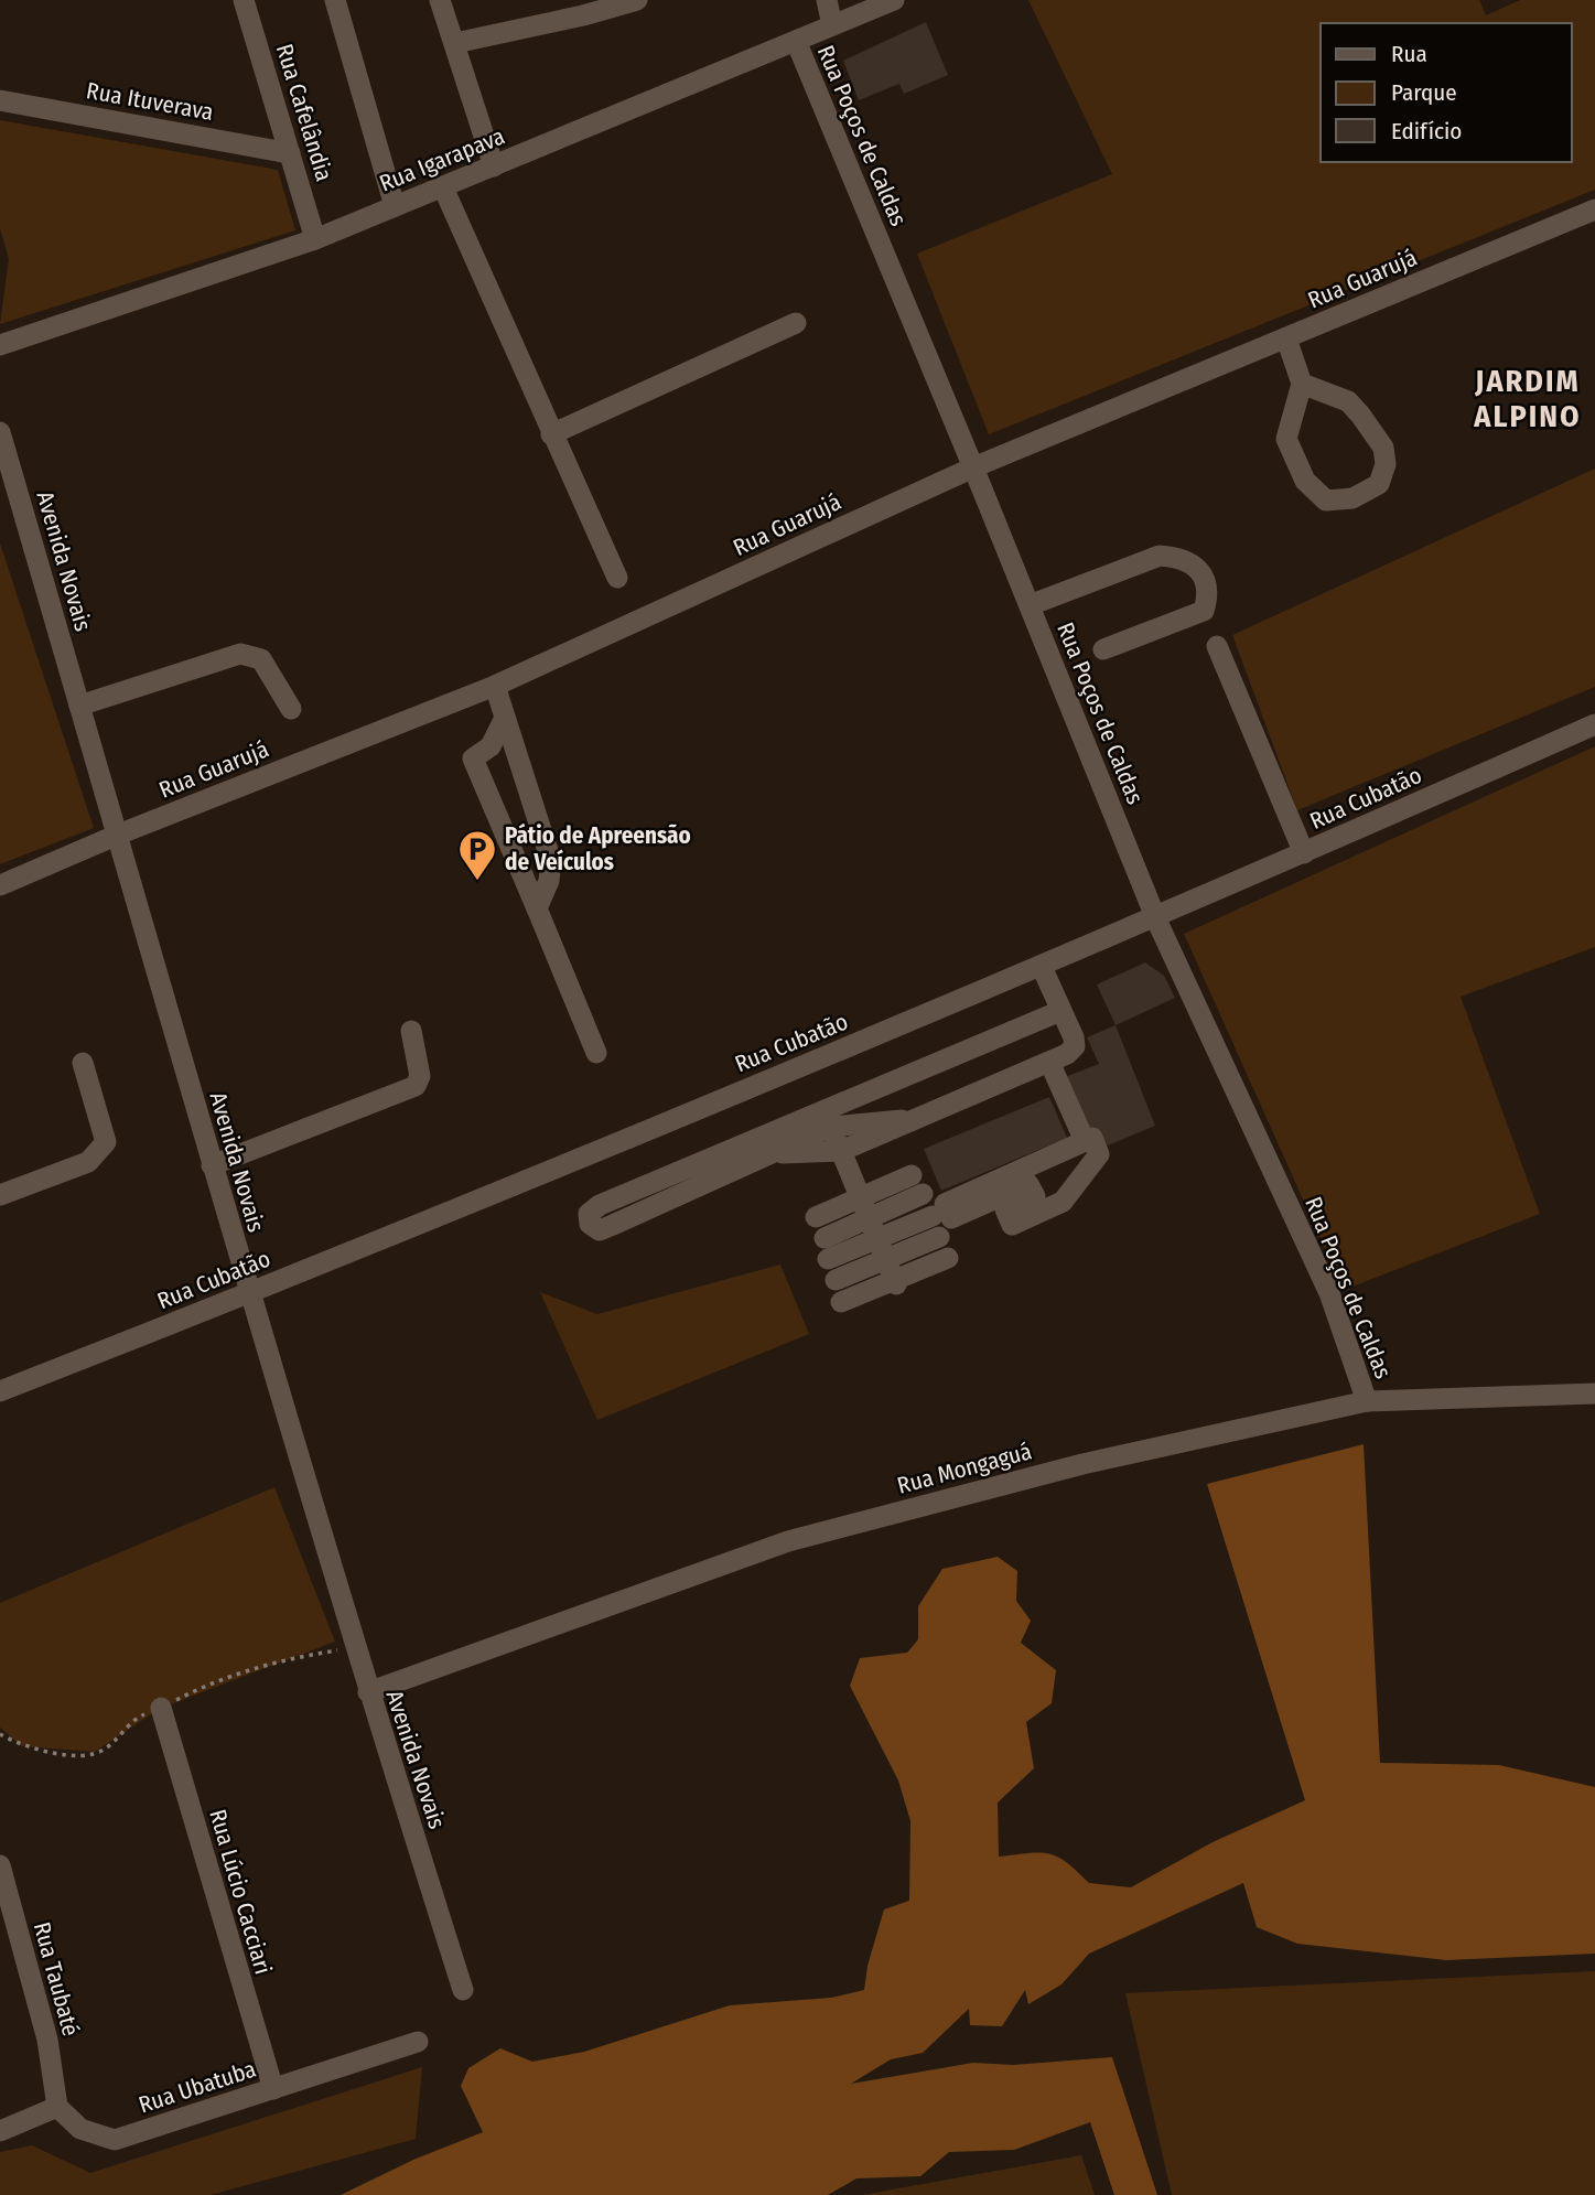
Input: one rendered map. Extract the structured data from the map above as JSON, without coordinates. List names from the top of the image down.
{
  "streets": {
    "street": [
      "Rua Ituverava",
      "Rua Cafelândia",
      "Rua Poços de Caldas",
      "Rua Igarapava",
      "Rua Guarujá",
      "Avenida Novais",
      "Rua Cubatão",
      "Rua Mongaguá",
      "Rua Lúcio Cacciari",
      "Rua Taubaté",
      "Rua Ubatuba"
    ]
  },
  "crossings": [
    ["Rua Ituverava", "Rua Cafelândia"],
    ["Rua Cafelândia", "Rua Igarapava"],
    ["Rua Poços de Caldas", "Rua Igarapava"],
    ["Rua Poços de Caldas", "Rua Guarujá"],
    ["Rua Poços de Caldas", "Rua Cubatão"],
    ["Rua Poços de Caldas", "Rua Mongaguá"],
    ["Rua Guarujá", "Avenida Novais"],
    ["Avenida Novais", "Rua Cubatão"],
    ["Avenida Novais", "Rua Mongaguá"],
    ["Rua Lúcio Cacciari", "Rua Ubatuba"],
    ["Rua Taubaté", "Rua Ubatuba"]
  ],
  "districts": ["JARDIM ALPINO"],
  "places": {
    "parking": ["Pátio de Apreensão de Veículos"]
  },
  "legend": ["Rua", "Parque", "Edifício"]
}
